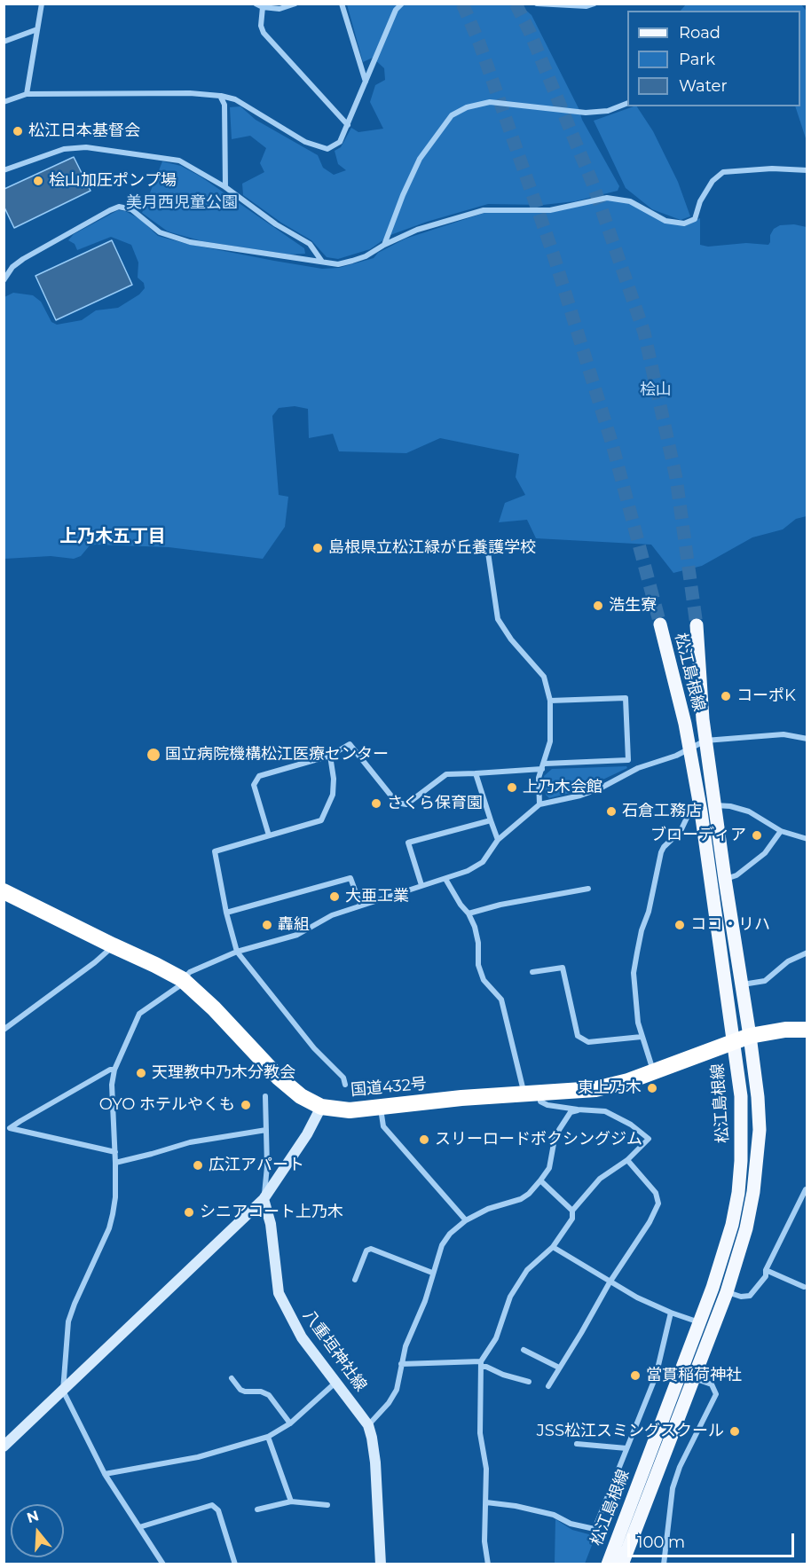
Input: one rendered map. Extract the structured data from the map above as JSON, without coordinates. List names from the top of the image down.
{
  "streets": {
    "highway": ["国道432号"],
    "main road": ["松江島根線", "八重垣神社線"]
  },
  "crossings": [
    ["松江島根線", "国道432号"]
  ],
  "districts": ["上乃木五丁目"],
  "parks": ["美月西児童公園", "桧山"],
  "places": [
    "松江日本基督会",
    "桧山加圧ポンプ場",
    "島根県立松江緑が丘養護学校",
    "浩生寮",
    "コーポK",
    "国立病院機構松江医療センター",
    "上乃木会館",
    "さくら保育園",
    "石倉工務店",
    "ブローディア",
    "大亜工業",
    "轟組",
    "ココ・リハ",
    "天理教中乃木分教会",
    "東上乃木",
    "OYO ホテルやくも",
    "スリーロードボクシングジム",
    "広江アパート",
    "シニアコート上乃木",
    "當貫稲荷神社",
    "JSS松江スミングスクール"
  ],
  "legend": ["Road", "Park", "Water"],
  "scale_bar": "100 m",
  "north": "top"
}
